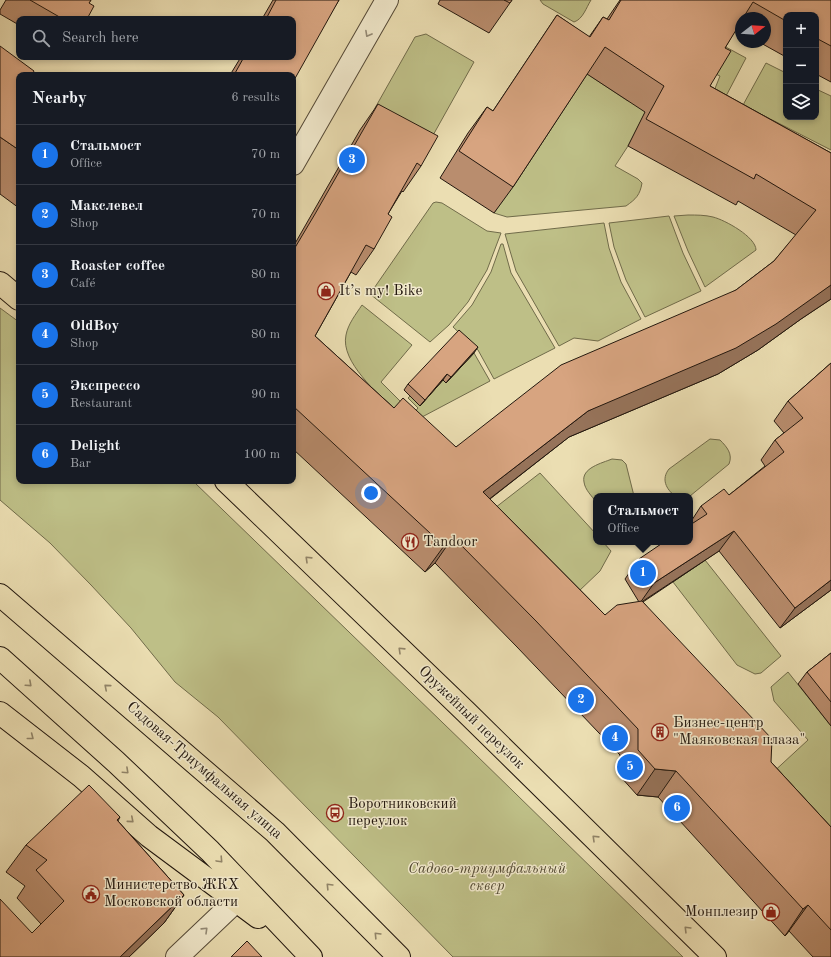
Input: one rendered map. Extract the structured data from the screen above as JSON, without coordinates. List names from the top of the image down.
{
  "streets": {
    "main road": ["Оружейный переулок", "Садовая-Триумфальная улица"]
  },
  "one_way": ["Оружейный переулок"],
  "parks": ["Садово-триумфальный сквер"],
  "places": {
    "shop": ["It’s my! Bike", "Монплезир"],
    "restaurant": ["Tandoor"],
    "building": ["Бизнес-центр \"Маяковская плаза\""],
    "bus stop": ["Воротниковский переулок"],
    "public building": ["Министерство ЖКХ Московской области"]
  },
  "north": "right",
  "page": {
    "map_buttons": ["+", "−"],
    "search": "Search here",
    "heading": ["Nearby", "6 results"],
    "list": [
      {
        "mark": "1",
        "name": "Стальмост",
        "note": "Office",
        "value": "70 m"
      },
      {
        "mark": "2",
        "name": "Макслевел",
        "note": "Shop",
        "value": "70 m"
      },
      {
        "mark": "3",
        "name": "Roaster coffee",
        "note": "Café",
        "value": "80 m"
      },
      {
        "mark": "4",
        "name": "OldBoy",
        "note": "Shop",
        "value": "80 m"
      },
      {
        "mark": "5",
        "name": "Экспрессо",
        "note": "Restaurant",
        "value": "90 m"
      },
      {
        "mark": "6",
        "name": "Delight",
        "note": "Bar",
        "value": "100 m"
      }
    ],
    "pins": [
      "3",
      "1",
      "2",
      "4",
      "5",
      "6"
    ],
    "popup": ["Стальмост", "Office"]
  }
}
